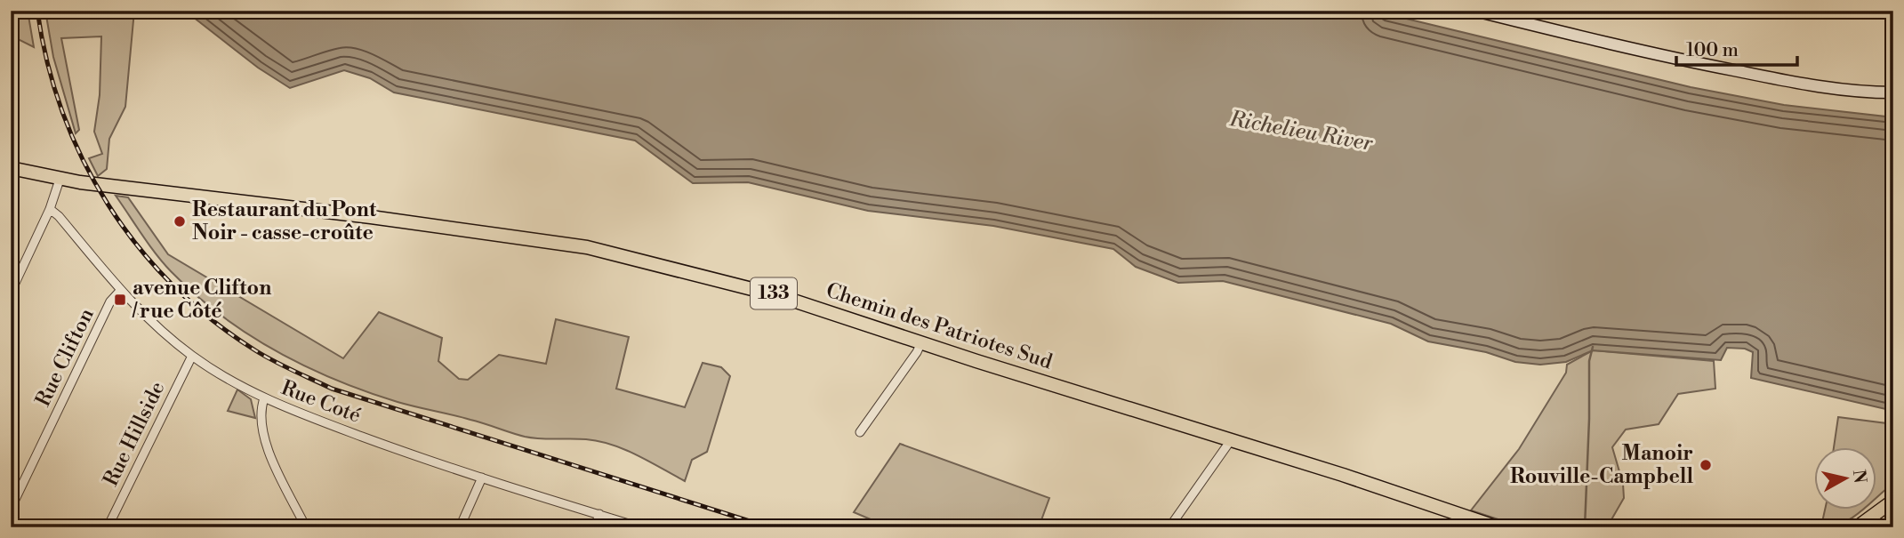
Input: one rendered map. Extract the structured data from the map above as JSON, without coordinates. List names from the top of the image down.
{
  "streets": {
    "main road": ["133", "Chemin des Patriotes Sud"],
    "street": ["Rue Clifton", "Rue Coté", "Rue Hillside"]
  },
  "crossings": [
    ["133", "Chemin des Patriotes Sud"],
    ["Rue Clifton", "Rue Coté"],
    ["Rue Coté", "Rue Hillside"]
  ],
  "water": ["Richelieu River"],
  "places": {
    "other": ["Restaurant du Pont Noir - casse-croûte", "Manoir Rouville-Campbell"],
    "transit": ["avenue Clifton / rue Côté"]
  },
  "scale_bar": "100 m",
  "north": "right"
}
